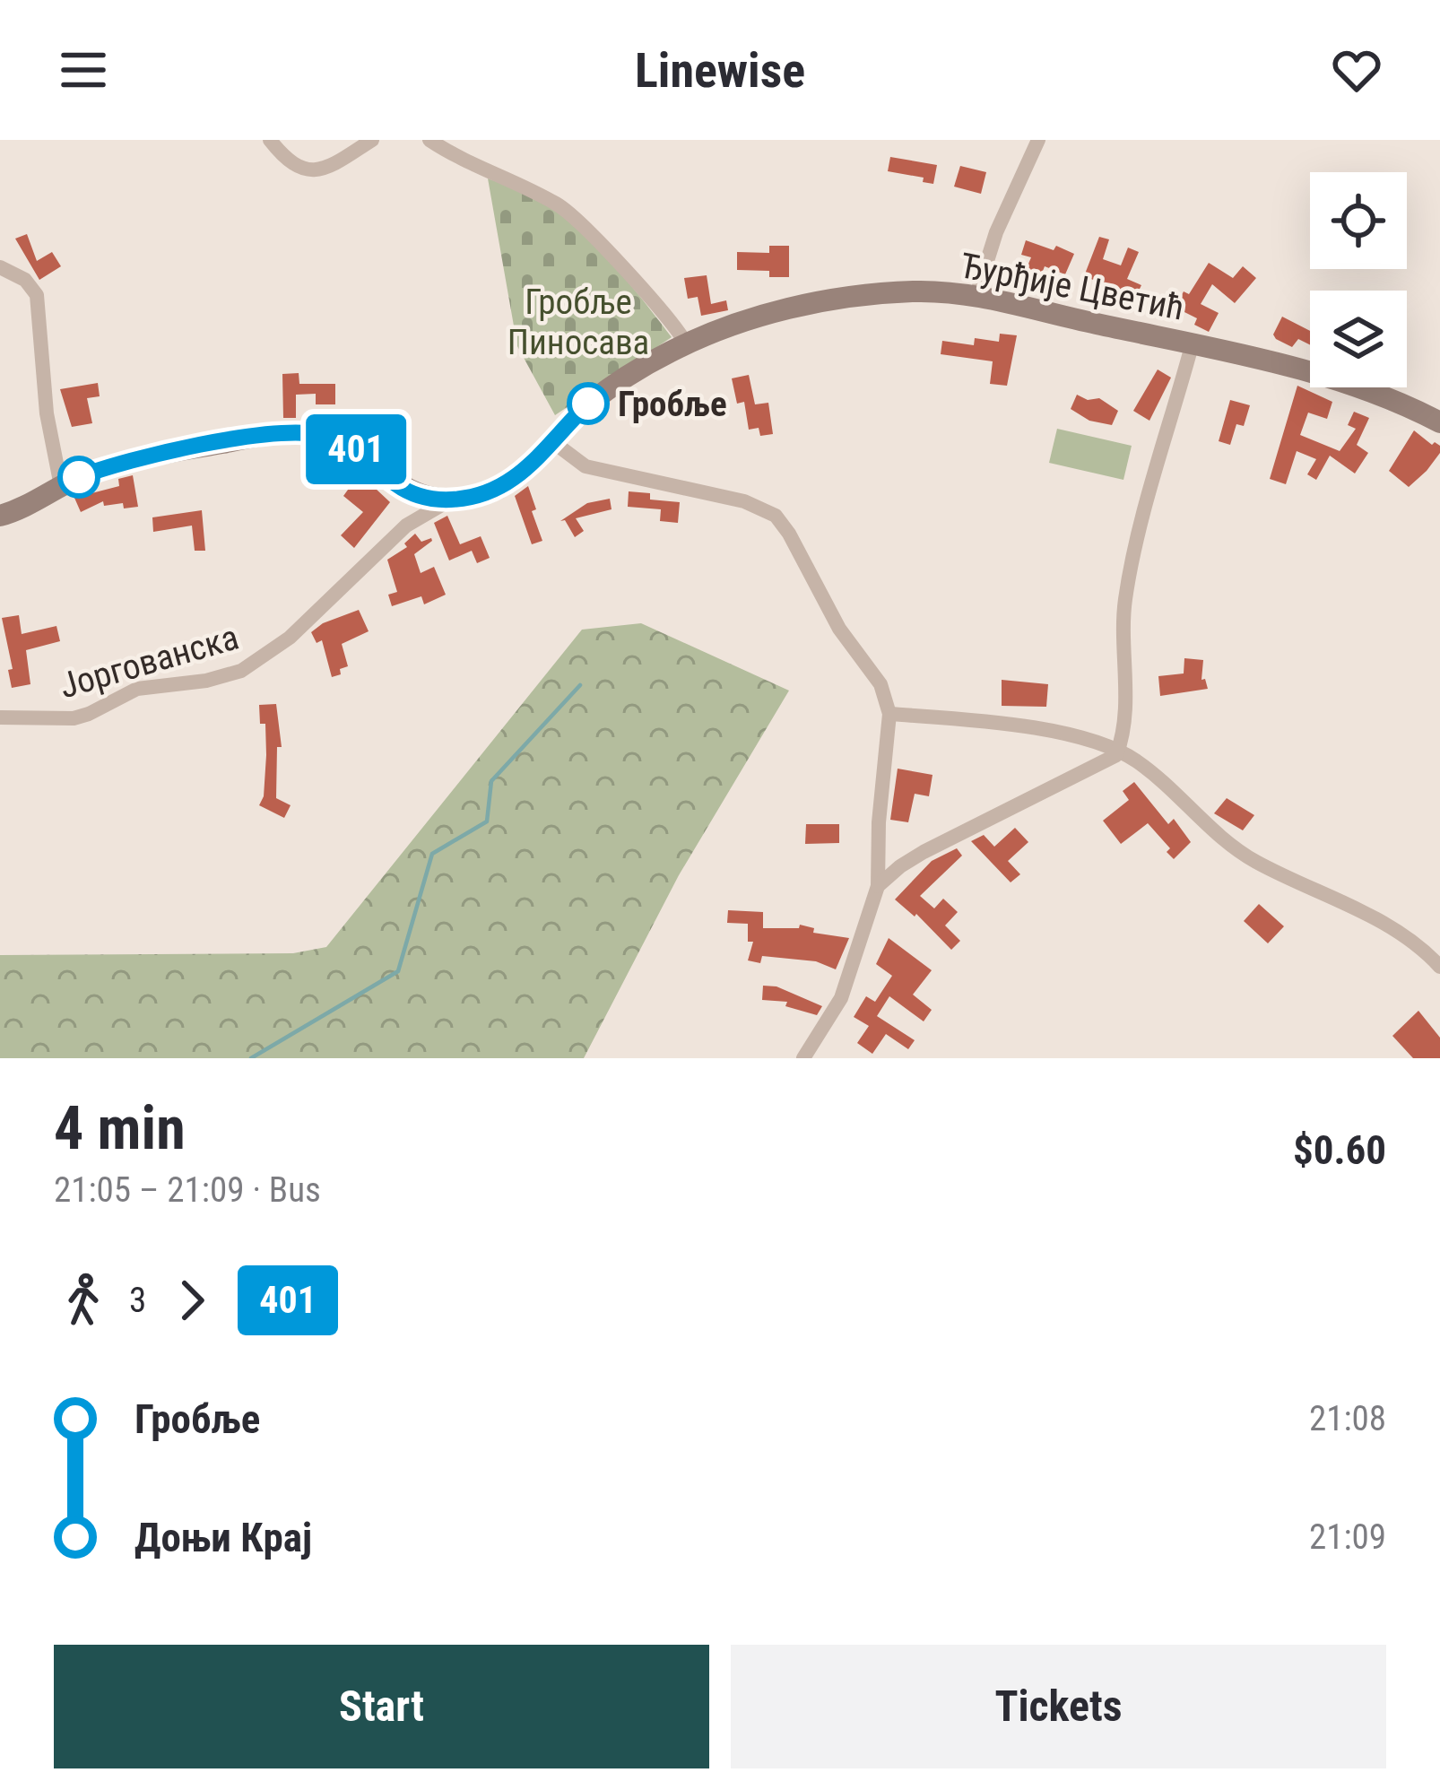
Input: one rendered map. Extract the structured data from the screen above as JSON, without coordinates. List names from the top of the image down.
{
  "streets": {
    "street": ["Ђурђије Цветић", "Јоргованска"]
  },
  "crossings": [
    ["Ђурђије Цветић", "Јоргованска"]
  ],
  "parks": ["Гробље Пиносава"],
  "places": ["Гробље"],
  "lines": ["bus line 401"],
  "page": {
    "header": "Linewise",
    "on_map": "401",
    "heading": ["4 min", "21:05 – 21:09 · Bus", "$0.60"],
    "legs": ["3", "401"],
    "list": [
      {
        "name": "Гробље",
        "value": "21:08"
      },
      {
        "name": "Доњи Крај",
        "value": "21:09"
      }
    ],
    "buttons": ["Start", "Tickets"]
  }
}
